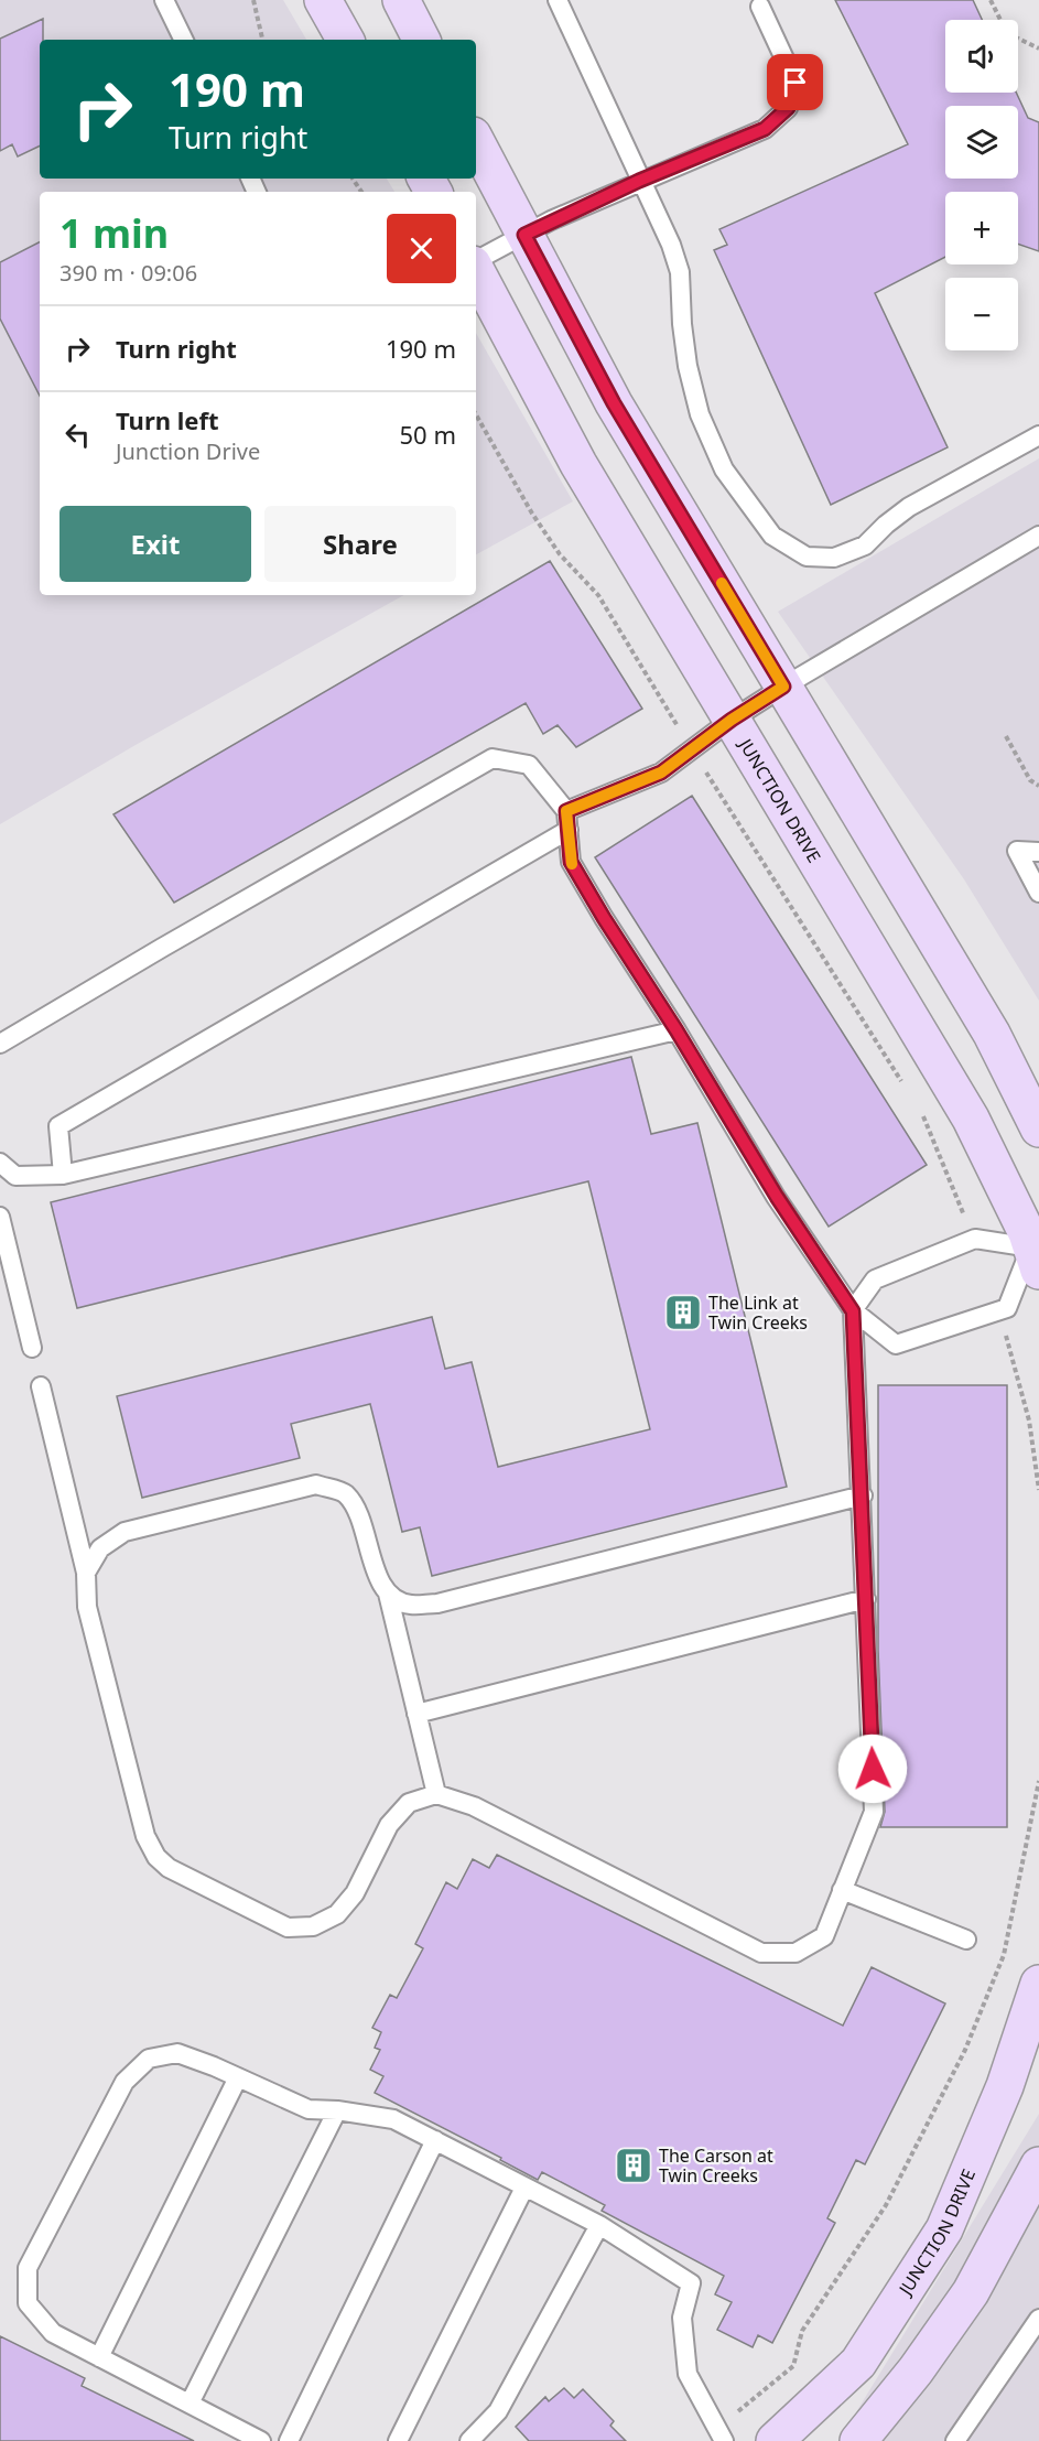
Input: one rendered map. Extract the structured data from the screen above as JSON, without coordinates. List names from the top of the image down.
{
  "streets": {
    "street": ["JUNCTION DRIVE"]
  },
  "places": {
    "building": ["The Link at Twin Creeks", "The Carson at Twin Creeks"]
  },
  "page": {
    "map_buttons": ["+", "−"],
    "turn": ["190 m", "Turn right"],
    "heading": ["1 min", "390 m · 09:06"],
    "list": [
      {
        "name": "Turn right",
        "value": "190 m"
      },
      {
        "name": "Turn left",
        "note": "Junction Drive",
        "value": "50 m"
      }
    ],
    "buttons": ["Exit", "Share"]
  }
}
